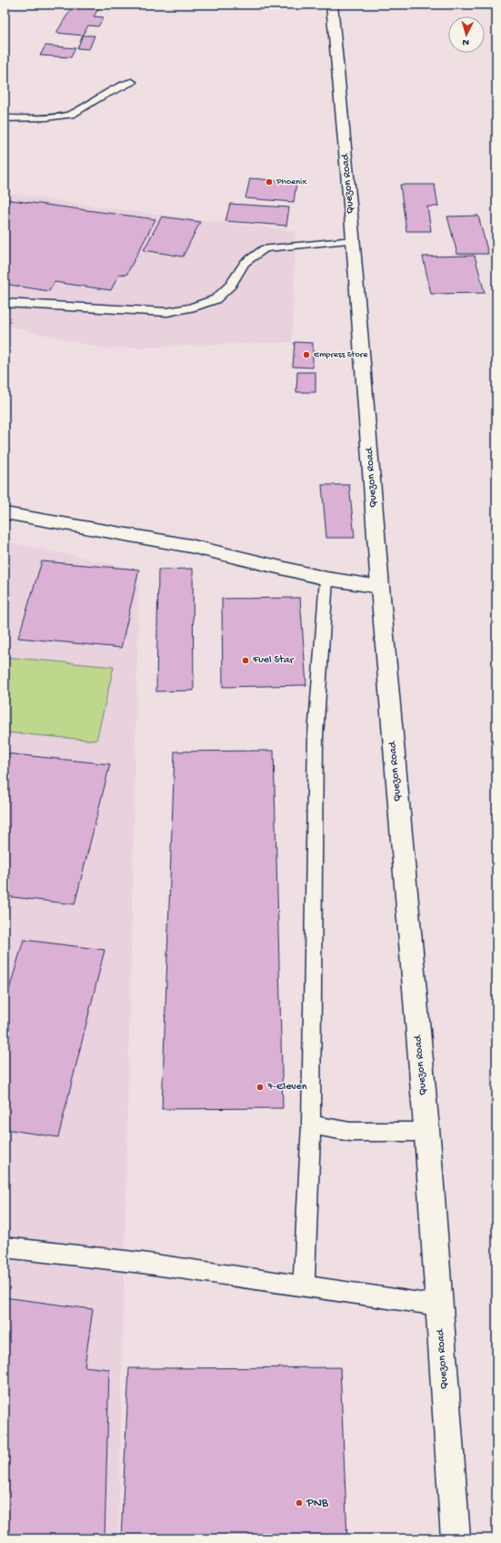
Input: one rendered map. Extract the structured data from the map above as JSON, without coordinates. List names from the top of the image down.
{
  "streets": {
    "main road": ["Quezon Road"]
  },
  "places": [
    "Phoenix",
    "Empress Store",
    "Fuel Star",
    "7-Eleven",
    "PNB"
  ],
  "north": "bottom"
}
